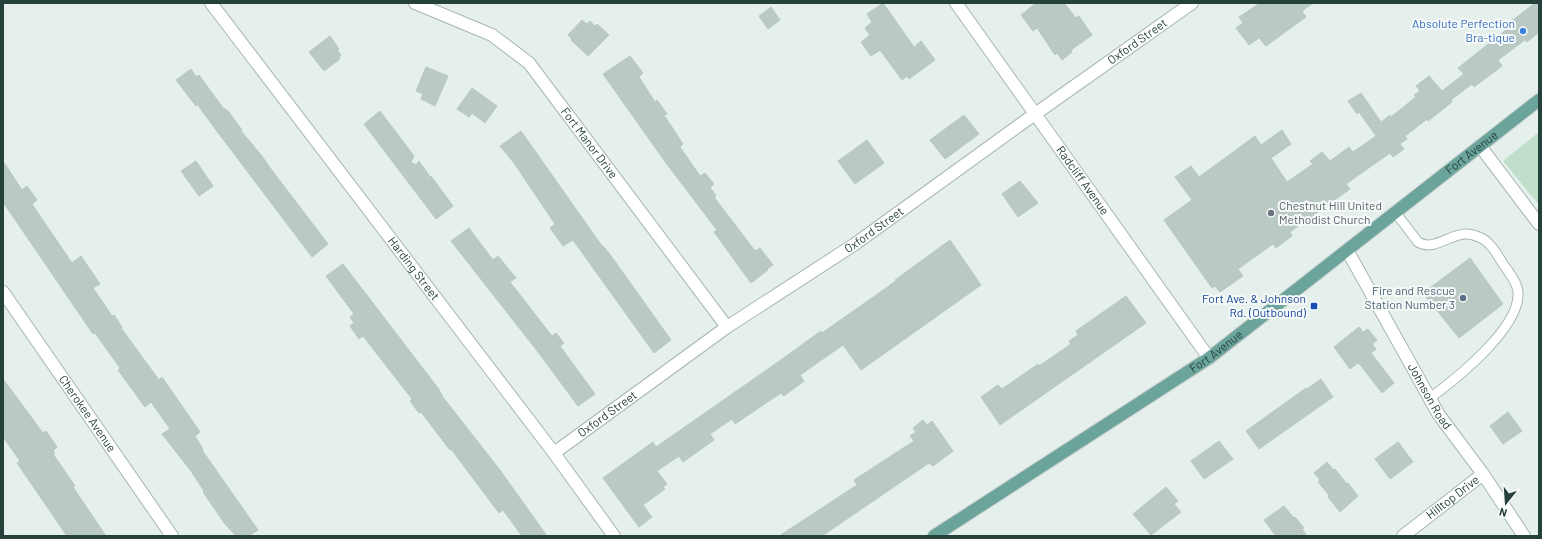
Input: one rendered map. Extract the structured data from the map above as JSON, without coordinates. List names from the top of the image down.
{
  "streets": {
    "main road": ["Fort Avenue"],
    "street": [
      "Oxford Street",
      "Fort Manor Drive",
      "Radcliff Avenue",
      "Harding Street",
      "Johnson Road",
      "Cherokee Avenue",
      "Hilltop Drive"
    ]
  },
  "crossings": [
    ["Oxford Street", "Fort Manor Drive"],
    ["Oxford Street", "Radcliff Avenue"],
    ["Oxford Street", "Harding Street"],
    ["Fort Avenue", "Radcliff Avenue"],
    ["Fort Avenue", "Johnson Road"],
    ["Johnson Road", "Hilltop Drive"]
  ],
  "places": {
    "other": ["Absolute Perfection Bra-tique", "Chestnut Hill United Methodist Church", "Fire and Rescue Station Number 3"],
    "transit": ["Fort Ave. & Johnson Rd. (Outbound)"]
  },
  "north": "bottom"
}
